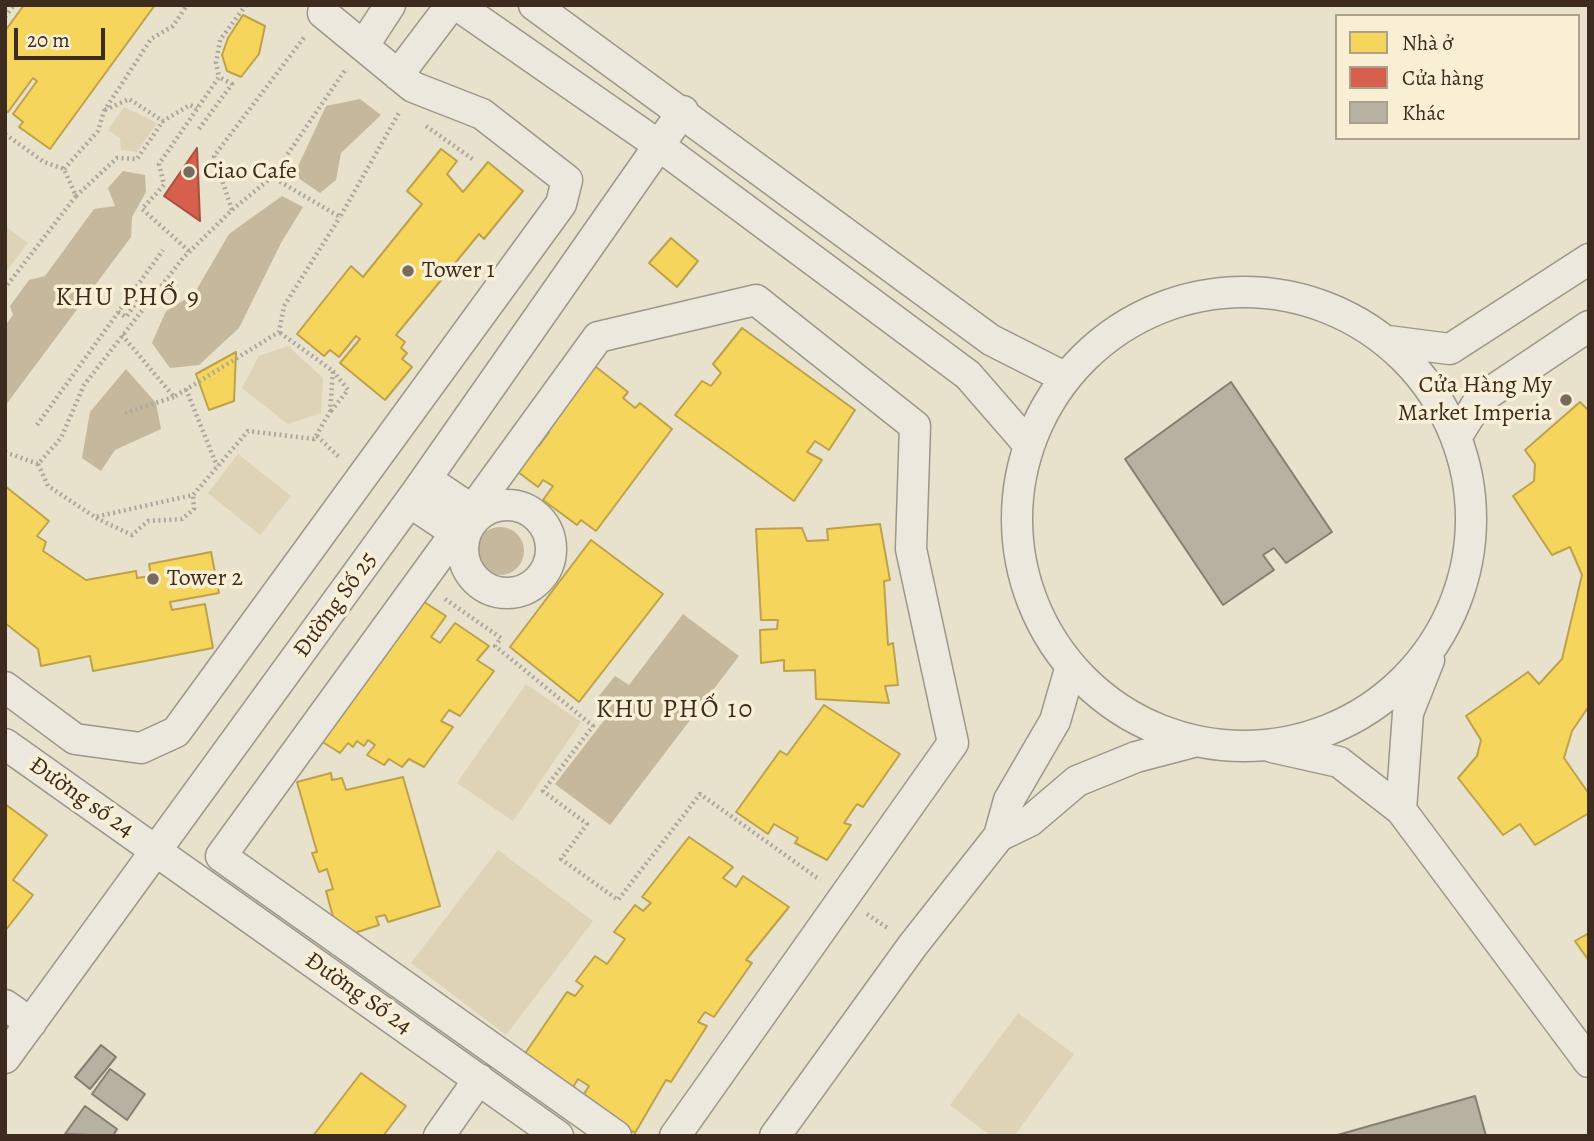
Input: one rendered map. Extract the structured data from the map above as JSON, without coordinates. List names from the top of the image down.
{
  "streets": {
    "street": ["Đường Số 25", "Đường số 24", "Đường Số 24"]
  },
  "crossings": [
    ["Đường Số 25", "Đường số 24"],
    ["Đường Số 25", "Đường Số 24"],
    ["Đường số 24", "Đường Số 24"]
  ],
  "districts": ["KHU PHỐ 9", "KHU PHỐ 10"],
  "places": [
    "Ciao Cafe",
    "Tower 1",
    "Cửa Hàng My Market Imperia",
    "Tower 2"
  ],
  "legend": ["Nhà ở", "Cửa hàng", "Khác"],
  "scale_bar": "20 m"
}
